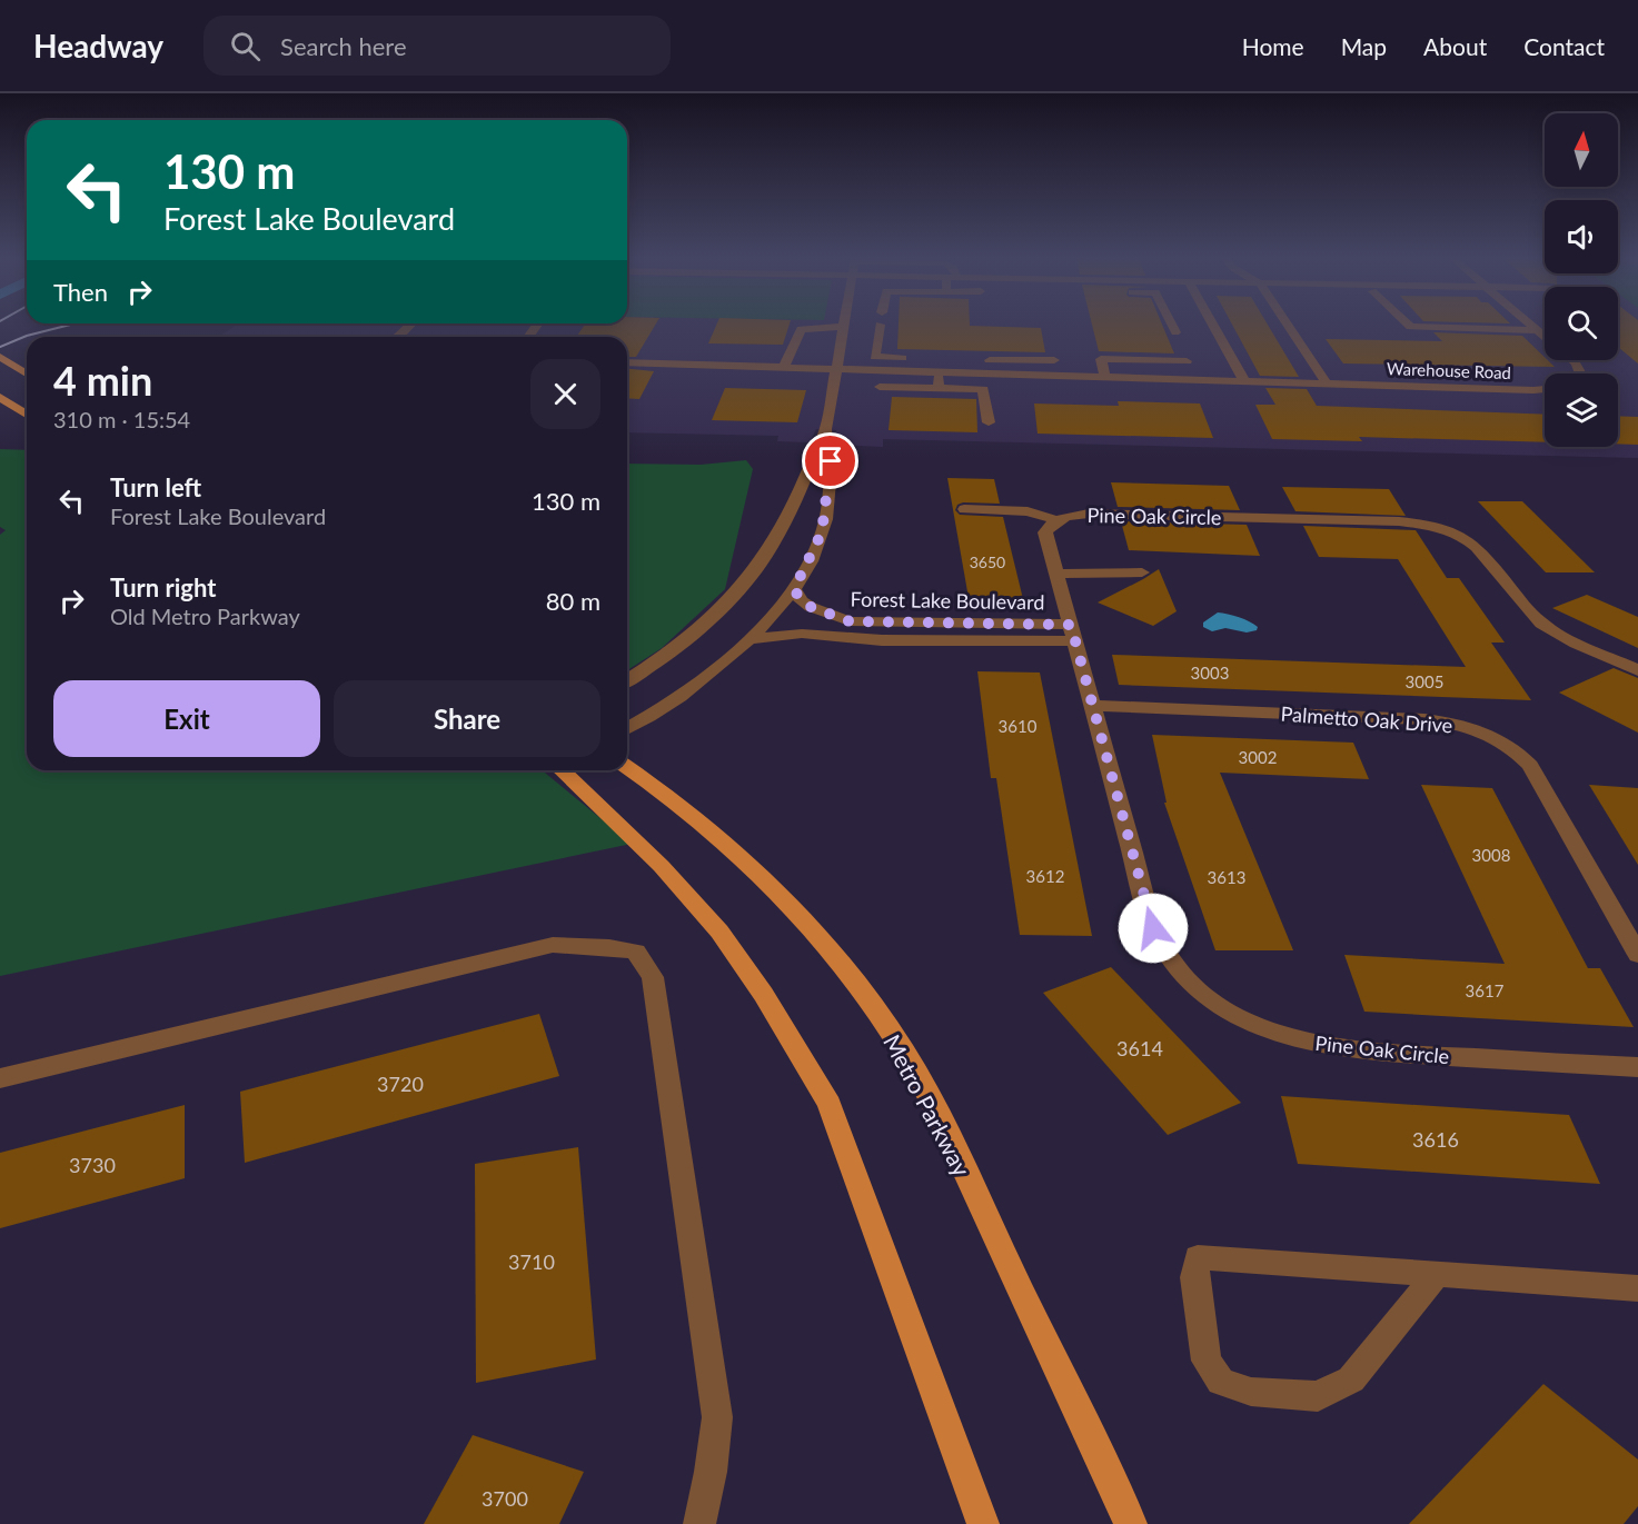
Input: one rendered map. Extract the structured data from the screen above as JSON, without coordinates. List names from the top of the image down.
{
  "streets": {
    "main road": ["Metro Parkway"],
    "street": [
      "Warehouse Road",
      "Pine Oak Circle",
      "Forest Lake Boulevard",
      "Palmetto Oak Drive"
    ]
  },
  "crossings": [
    ["Pine Oak Circle", "Forest Lake Boulevard"],
    ["Pine Oak Circle", "Palmetto Oak Drive"]
  ],
  "house_numbers": [
    "3650",
    "3003",
    "3005",
    "3610",
    "3002",
    "3008",
    "3612",
    "3613",
    "3617",
    "3614",
    "3720",
    "3616",
    "3730",
    "3710",
    "3700"
  ],
  "north": "top",
  "page": {
    "header": "Headway",
    "search": "Search here",
    "nav": [
      "Home",
      "Map",
      "About",
      "Contact"
    ],
    "turn": ["130 m", "Forest Lake Boulevard"],
    "then": "Then",
    "heading": ["4 min", "310 m · 15:54"],
    "list": [
      {
        "name": "Turn left",
        "note": "Forest Lake Boulevard",
        "value": "130 m"
      },
      {
        "name": "Turn right",
        "note": "Old Metro Parkway",
        "value": "80 m"
      }
    ],
    "buttons": ["Exit", "Share"]
  }
}
